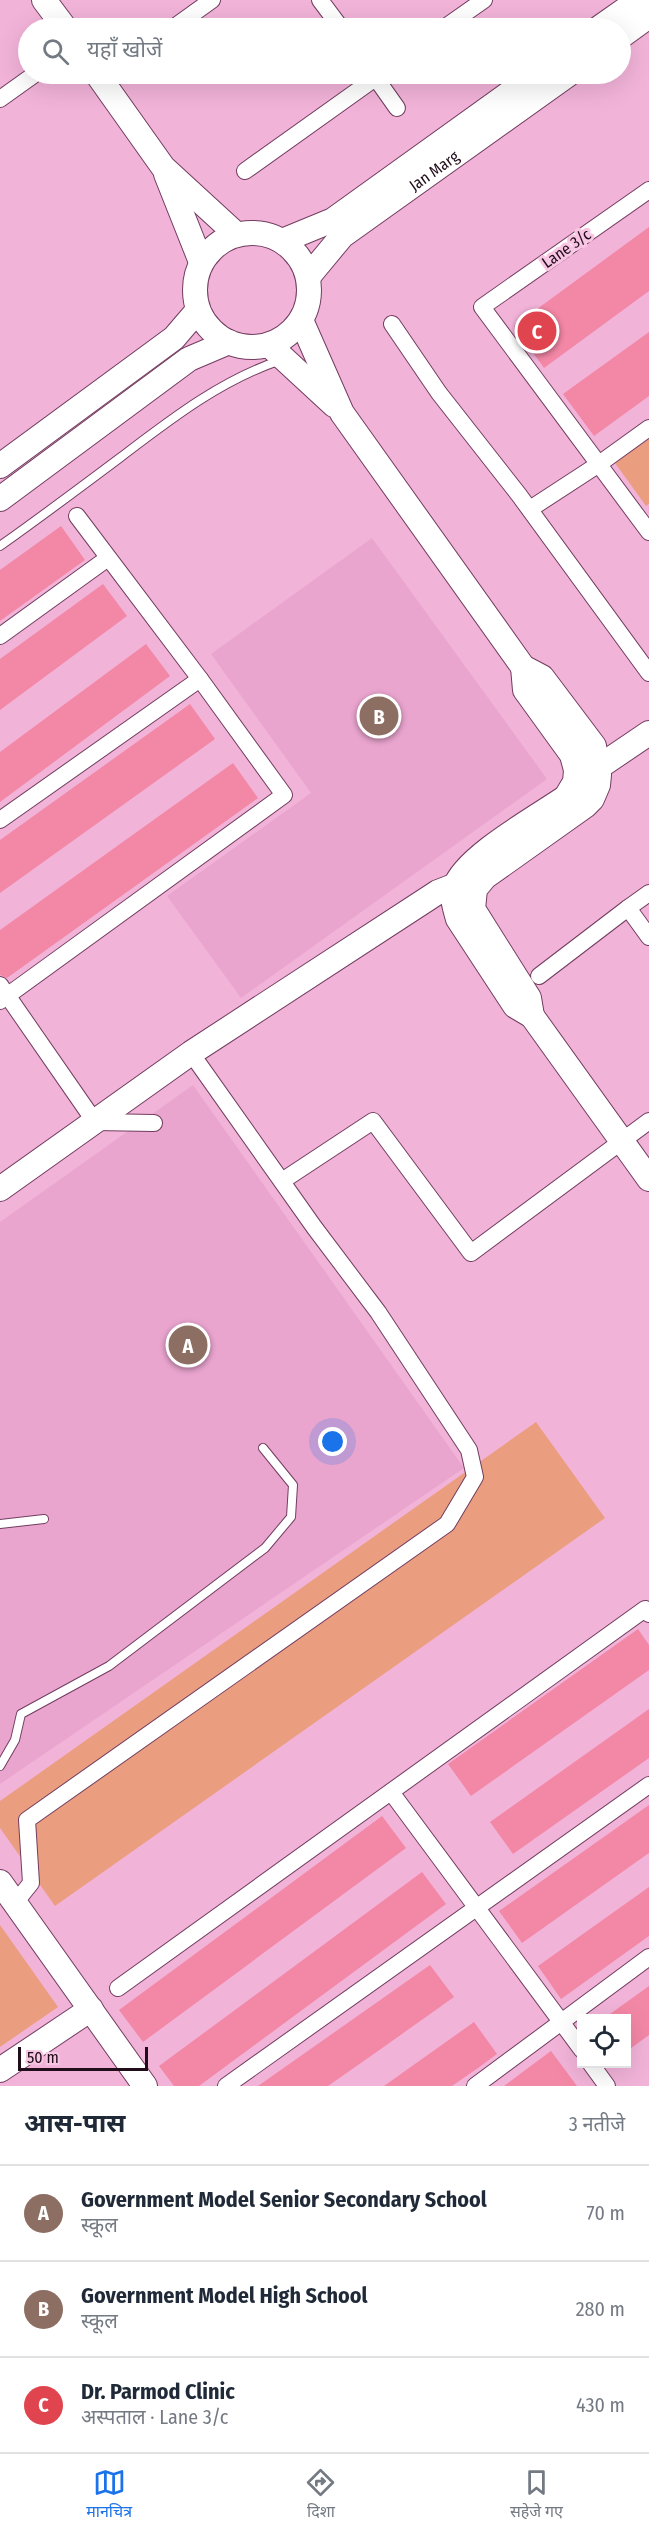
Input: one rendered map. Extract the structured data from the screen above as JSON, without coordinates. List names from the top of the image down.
{
  "streets": {
    "street": ["Jan Marg", "Lane 3/c"]
  },
  "scale_bar": "50 m",
  "page": {
    "search": "यहाँ खोजें",
    "pins": ["C", "B", "A"],
    "scale": "50 m",
    "heading": ["आस-पास", "3 नतीजे"],
    "list": [
      {
        "mark": "A",
        "name": "Government Model Senior Secondary School",
        "note": "स्कूल",
        "value": "70 m"
      },
      {
        "mark": "B",
        "name": "Government Model High School",
        "note": "स्कूल",
        "value": "280 m"
      },
      {
        "mark": "C",
        "name": "Dr. Parmod Clinic",
        "note": "अस्पताल · Lane 3/c",
        "value": "430 m"
      }
    ],
    "nav": ["मानचित्र", "दिशा", "सहेजे गए"]
  }
}
